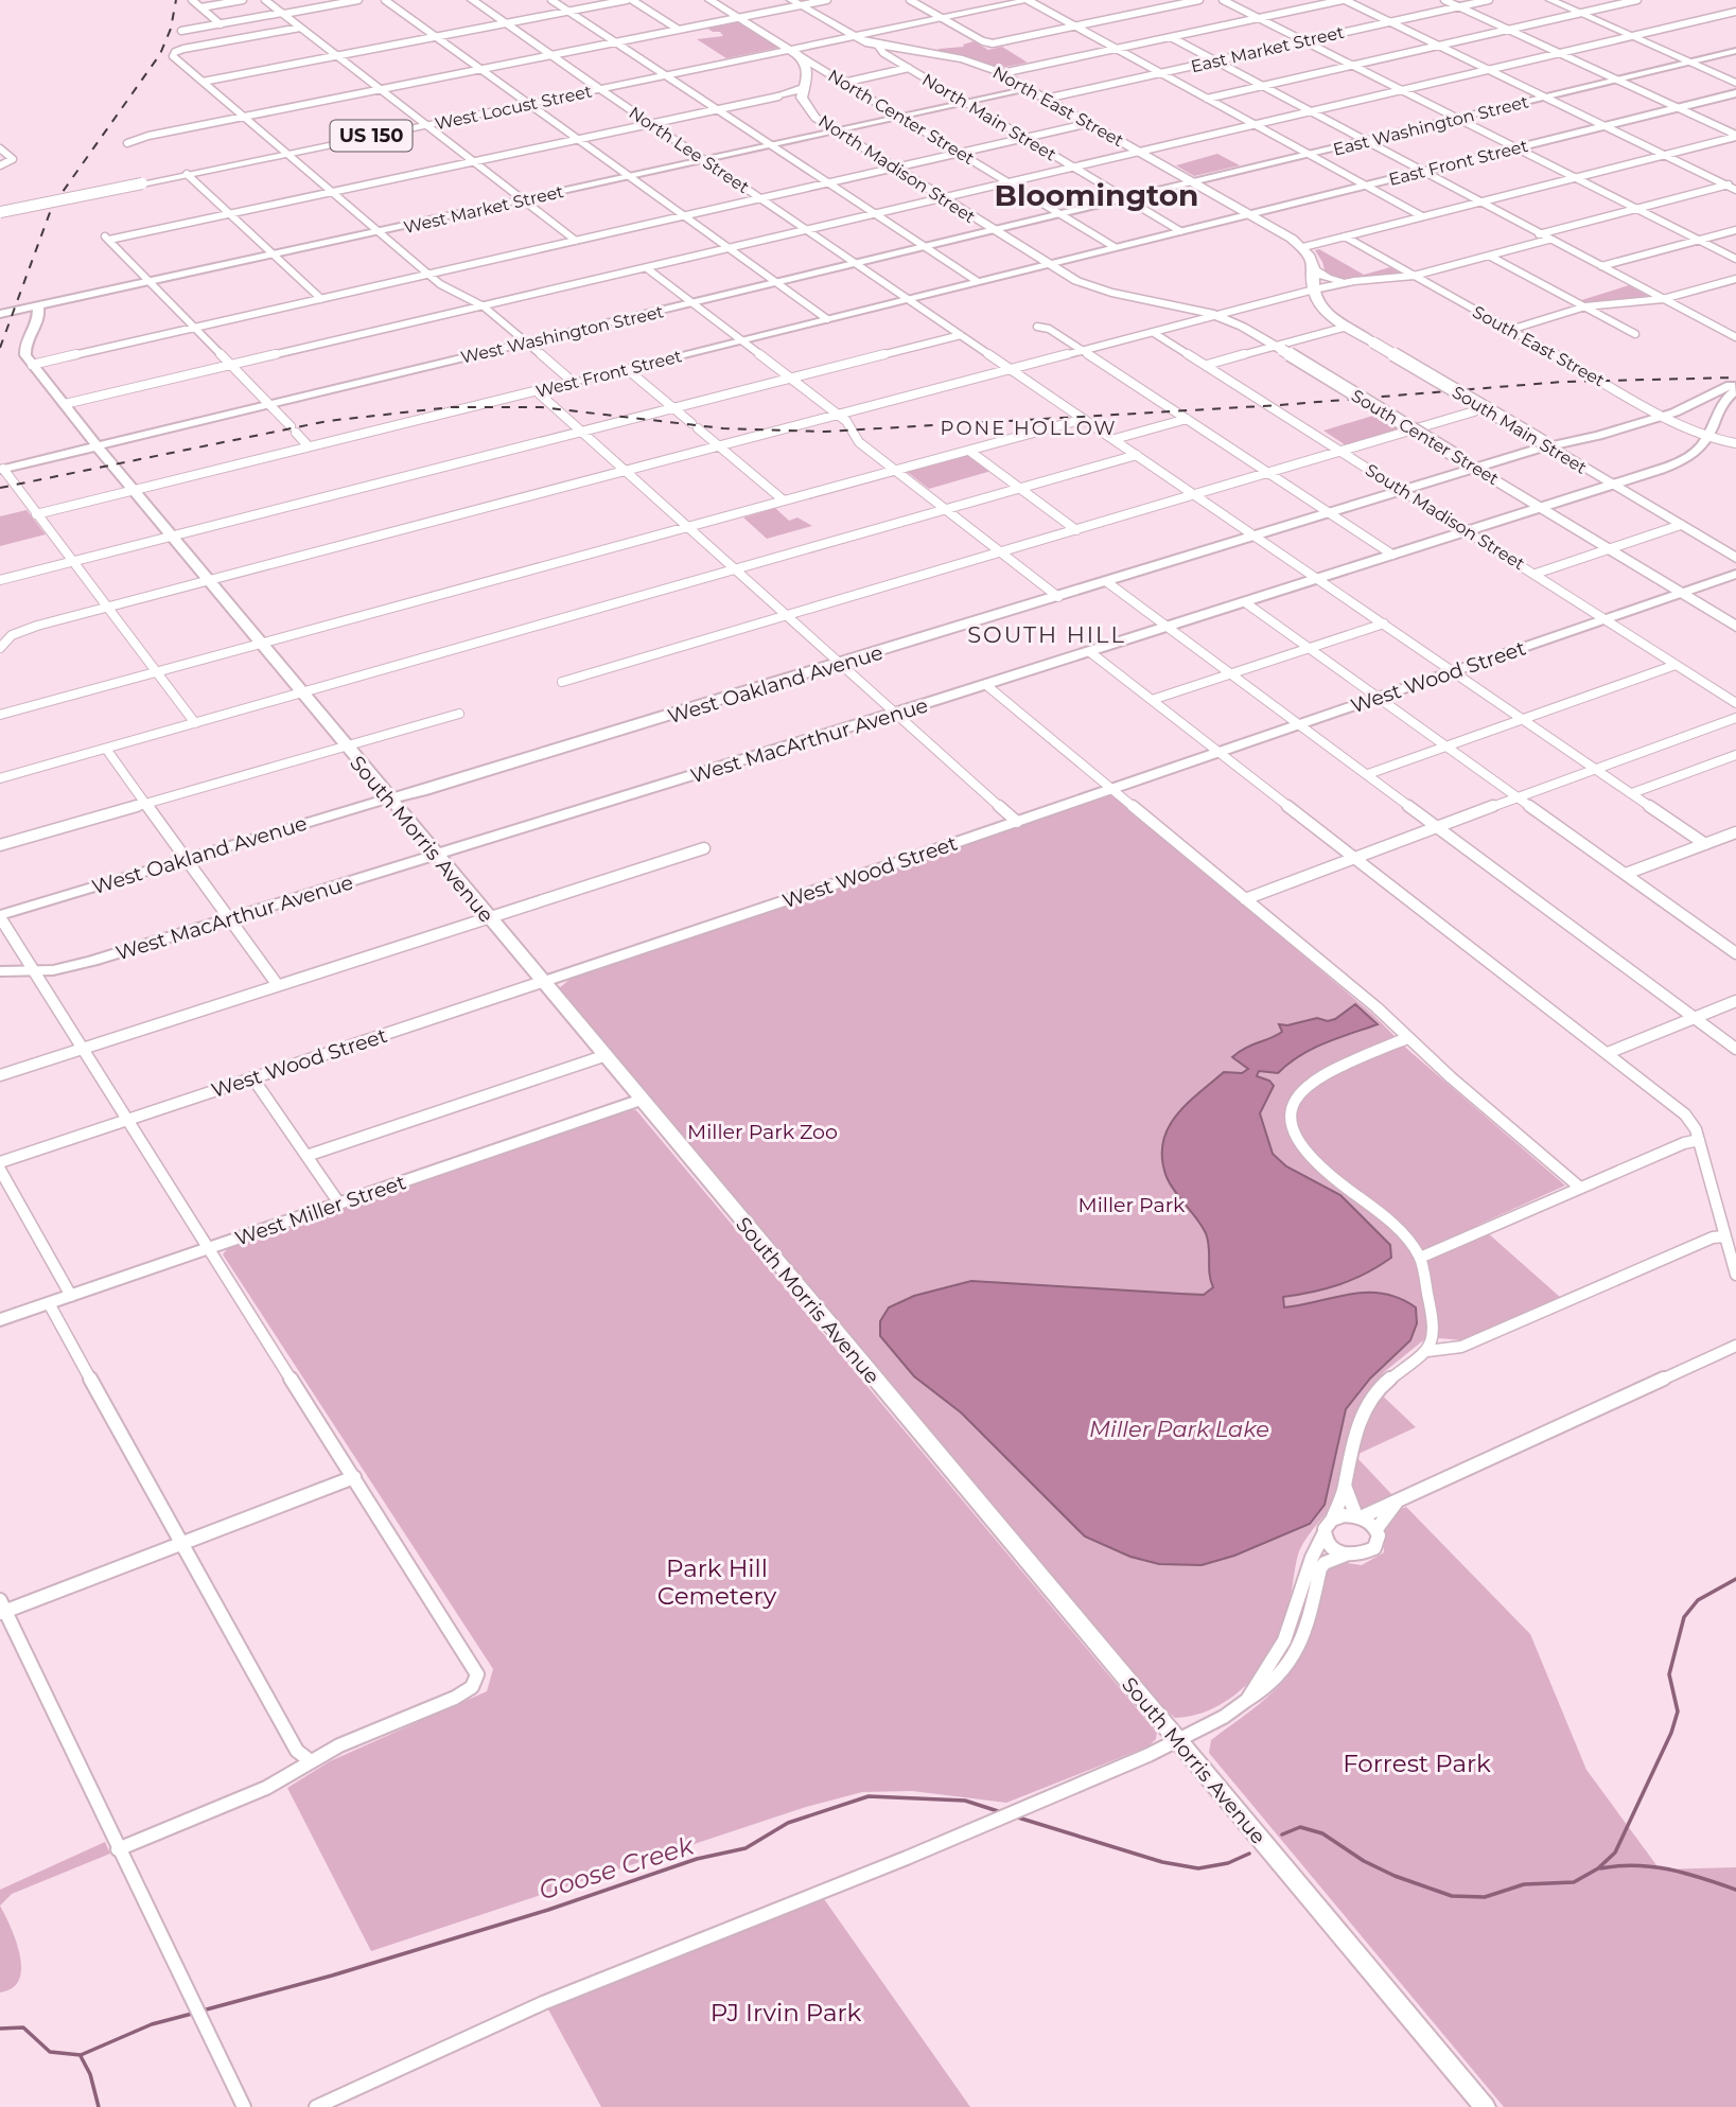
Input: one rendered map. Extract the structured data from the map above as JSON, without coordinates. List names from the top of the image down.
{
  "streets": {
    "main road": [
      "North East Street",
      "West Locust Street",
      "East Washington Street",
      "US 150",
      "North Lee Street",
      "East Front Street",
      "North Madison Street",
      "West Market Street",
      "West Washington Street",
      "West Front Street",
      "South Main Street",
      "South Center Street",
      "West Wood Street",
      "West Oakland Avenue",
      "West MacArthur Avenue",
      "South Morris Avenue",
      "West Miller Street"
    ],
    "street": [
      "East Market Street",
      "North Center Street",
      "North Main Street",
      "South East Street",
      "South Madison Street"
    ]
  },
  "crossings": [
    ["East Market Street", "North East Street"],
    ["North East Street", "West Locust Street"],
    ["North East Street", "North Main Street"],
    ["North East Street", "East Washington Street"],
    ["North East Street", "US 150"],
    ["North East Street", "East Front Street"],
    ["West Locust Street", "US 150"],
    ["West Locust Street", "North Lee Street"],
    ["North Center Street", "North Madison Street"],
    ["North Center Street", "West Market Street"],
    ["North Center Street", "West Washington Street"],
    ["North Center Street", "West Front Street"],
    ["North Main Street", "East Washington Street"],
    ["North Main Street", "East Front Street"],
    ["North Main Street", "West Market Street"],
    ["North Main Street", "West Washington Street"],
    ["North Main Street", "West Front Street"],
    ["East Washington Street", "West Washington Street"],
    ["North Lee Street", "West Market Street"],
    ["North Lee Street", "West Washington Street"],
    ["North Lee Street", "West Front Street"],
    ["North Lee Street", "West Wood Street"],
    ["North Lee Street", "West Oakland Avenue"],
    ["North Lee Street", "West MacArthur Avenue"],
    ["East Front Street", "West Front Street"],
    ["North Madison Street", "West Market Street"],
    ["North Madison Street", "West Washington Street"],
    ["North Madison Street", "West Front Street"],
    ["North Madison Street", "South Center Street"],
    ["West Washington Street", "South Morris Avenue"],
    ["South East Street", "West Oakland Avenue"],
    ["South East Street", "West MacArthur Avenue"],
    ["West Front Street", "South Center Street"],
    ["West Front Street", "South Morris Avenue"],
    ["South Main Street", "West Oakland Avenue"],
    ["South Main Street", "West MacArthur Avenue"],
    ["South Center Street", "West Wood Street"],
    ["South Center Street", "West Oakland Avenue"],
    ["South Center Street", "West MacArthur Avenue"],
    ["South Madison Street", "West Wood Street"],
    ["South Madison Street", "West Oakland Avenue"],
    ["South Madison Street", "West MacArthur Avenue"],
    ["West Wood Street", "South Morris Avenue"],
    ["West Oakland Avenue", "South Morris Avenue"],
    ["West MacArthur Avenue", "South Morris Avenue"],
    ["South Morris Avenue", "West Miller Street"]
  ],
  "districts": ["Bloomington", "PONE HOLLOW", "SOUTH HILL"],
  "water": ["Miller Park Lake", "Goose Creek"],
  "parks": [
    "Miller Park Zoo",
    "Miller Park",
    "Park Hill Cemetery",
    "Forrest Park",
    "PJ Irvin Park"
  ]
}
